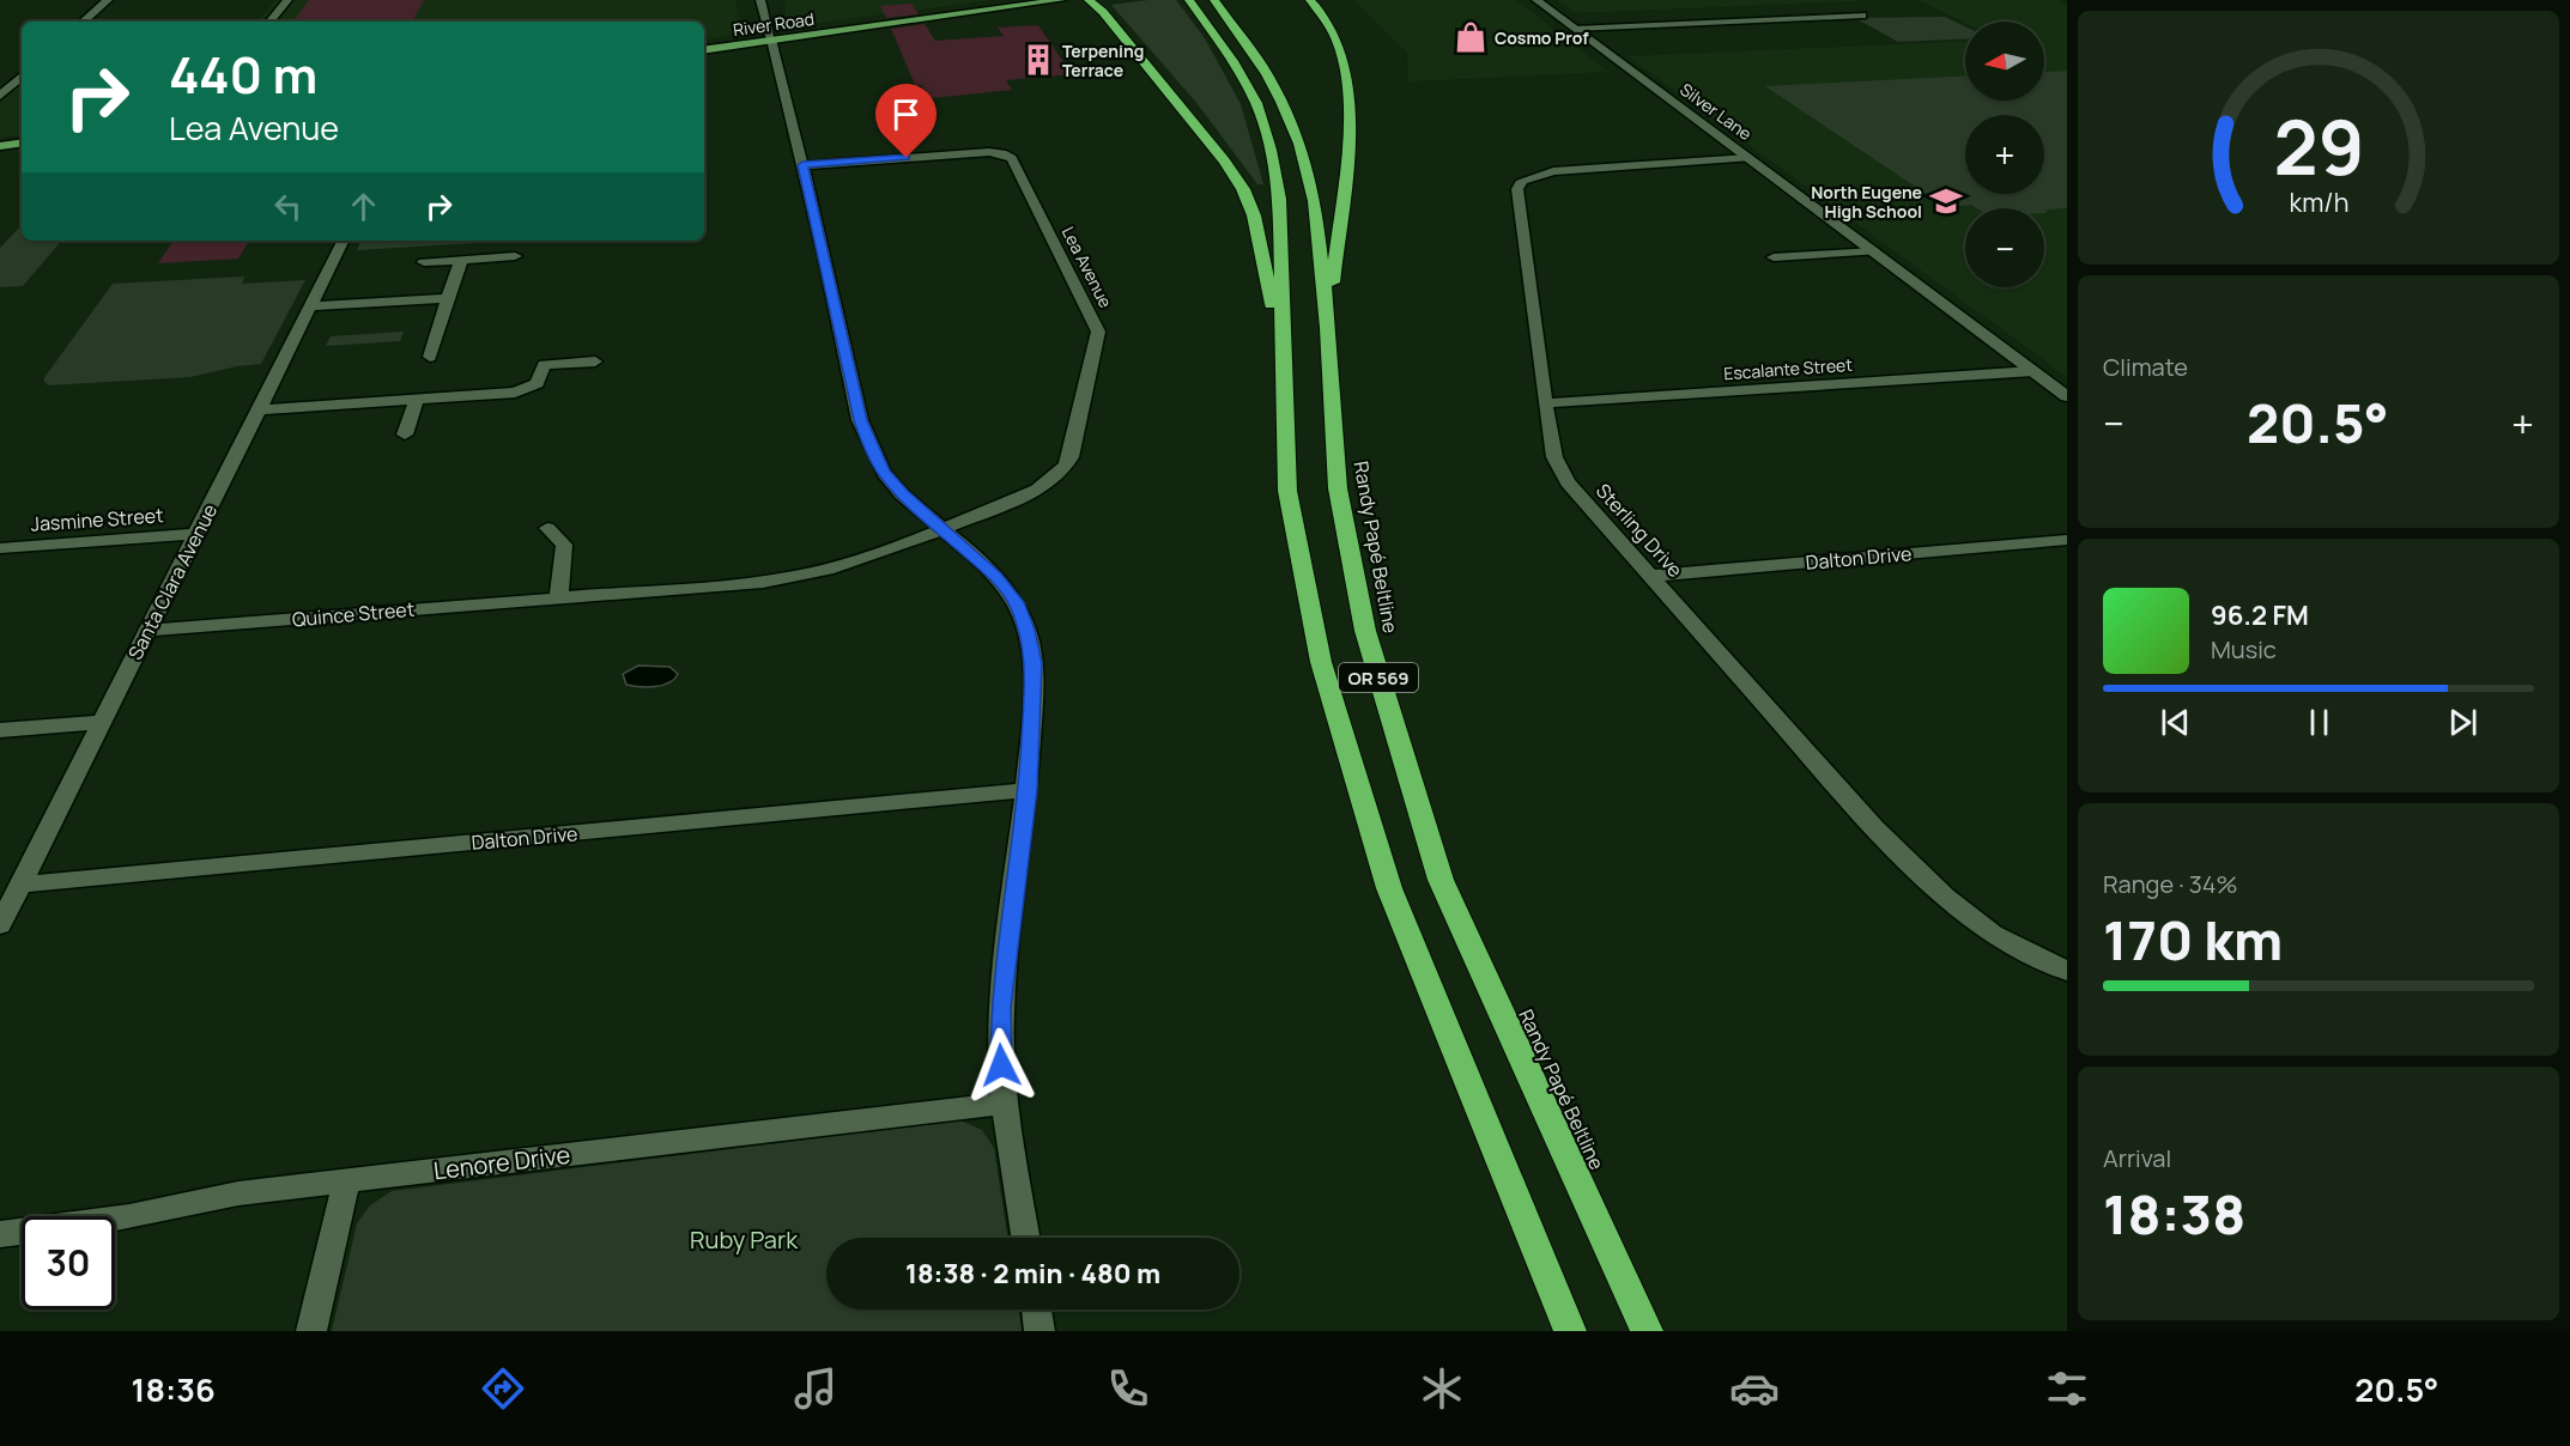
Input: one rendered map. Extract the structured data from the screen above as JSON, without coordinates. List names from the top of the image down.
{
  "streets": {
    "highway": ["Randy Papé Beltline", "OR 569"],
    "main road": ["River Road"],
    "street": [
      "Silver Lane",
      "Lea Avenue",
      "Escalante Street",
      "Jasmine Street",
      "Sterling Drive",
      "Dalton Drive",
      "Santa Clara Avenue",
      "Quince Street",
      "Lenore Drive"
    ]
  },
  "crossings": [
    ["Silver Lane", "Escalante Street"],
    ["Silver Lane", "Sterling Drive"],
    ["Lea Avenue", "Quince Street"],
    ["Escalante Street", "Sterling Drive"],
    ["Jasmine Street", "Santa Clara Avenue"],
    ["Sterling Drive", "Dalton Drive"],
    ["Dalton Drive", "Santa Clara Avenue"],
    ["Santa Clara Avenue", "Quince Street"]
  ],
  "parks": ["Ruby Park"],
  "places": {
    "shop": ["Cosmo Prof"],
    "building": ["Terpening Terrace"],
    "school or university": ["North Eugene High School"]
  },
  "north": "left",
  "page": {
    "map_buttons": ["+", "−"],
    "turn": ["440 m", "Lea Avenue"],
    "tile": [
      "Climate",
      ["Range · 34%", "170 km"],
      ["Arrival", "18:38"]
    ],
    "heat": ["−", "20.5°", "+"],
    "song": ["96.2 FM", "Music"],
    "limit": "30",
    "trip": "18:38 · 2 min · 480 m",
    "tabs": ["18:36", "20.5°"],
    "gauge": ["29", "km/h"]
  }
}
